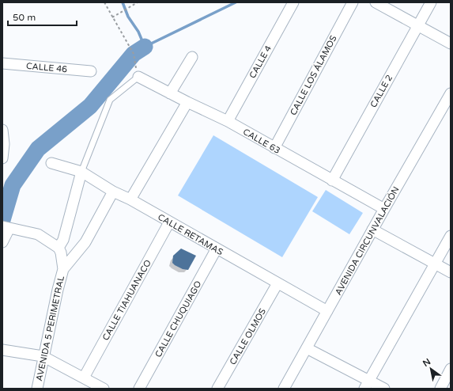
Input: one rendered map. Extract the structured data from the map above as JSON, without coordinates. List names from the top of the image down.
{
  "streets": {
    "street": [
      "CALLE 4",
      "CALLE 46",
      "CALLE LOS ÁLAMOS",
      "CALLE 2",
      "CALLE 63",
      "CALLE RETAMAS",
      "AVENIDA CIRCUNVALACIÓN",
      "CALLE TIAHUANACO",
      "CALLE CHUQUIAGO",
      "AVENIDA 5 PERIMETRAL",
      "CALLE OLMOS"
    ]
  },
  "crossings": [
    ["CALLE 4", "CALLE 63"],
    ["CALLE LOS ÁLAMOS", "CALLE 63"],
    ["CALLE 2", "CALLE 63"],
    ["CALLE 63", "AVENIDA CIRCUNVALACIÓN"],
    ["CALLE RETAMAS", "AVENIDA CIRCUNVALACIÓN"],
    ["CALLE RETAMAS", "CALLE TIAHUANACO"],
    ["CALLE RETAMAS", "CALLE CHUQUIAGO"],
    ["CALLE RETAMAS", "CALLE OLMOS"]
  ],
  "scale_bar": "50 m",
  "north": "top left"
}
